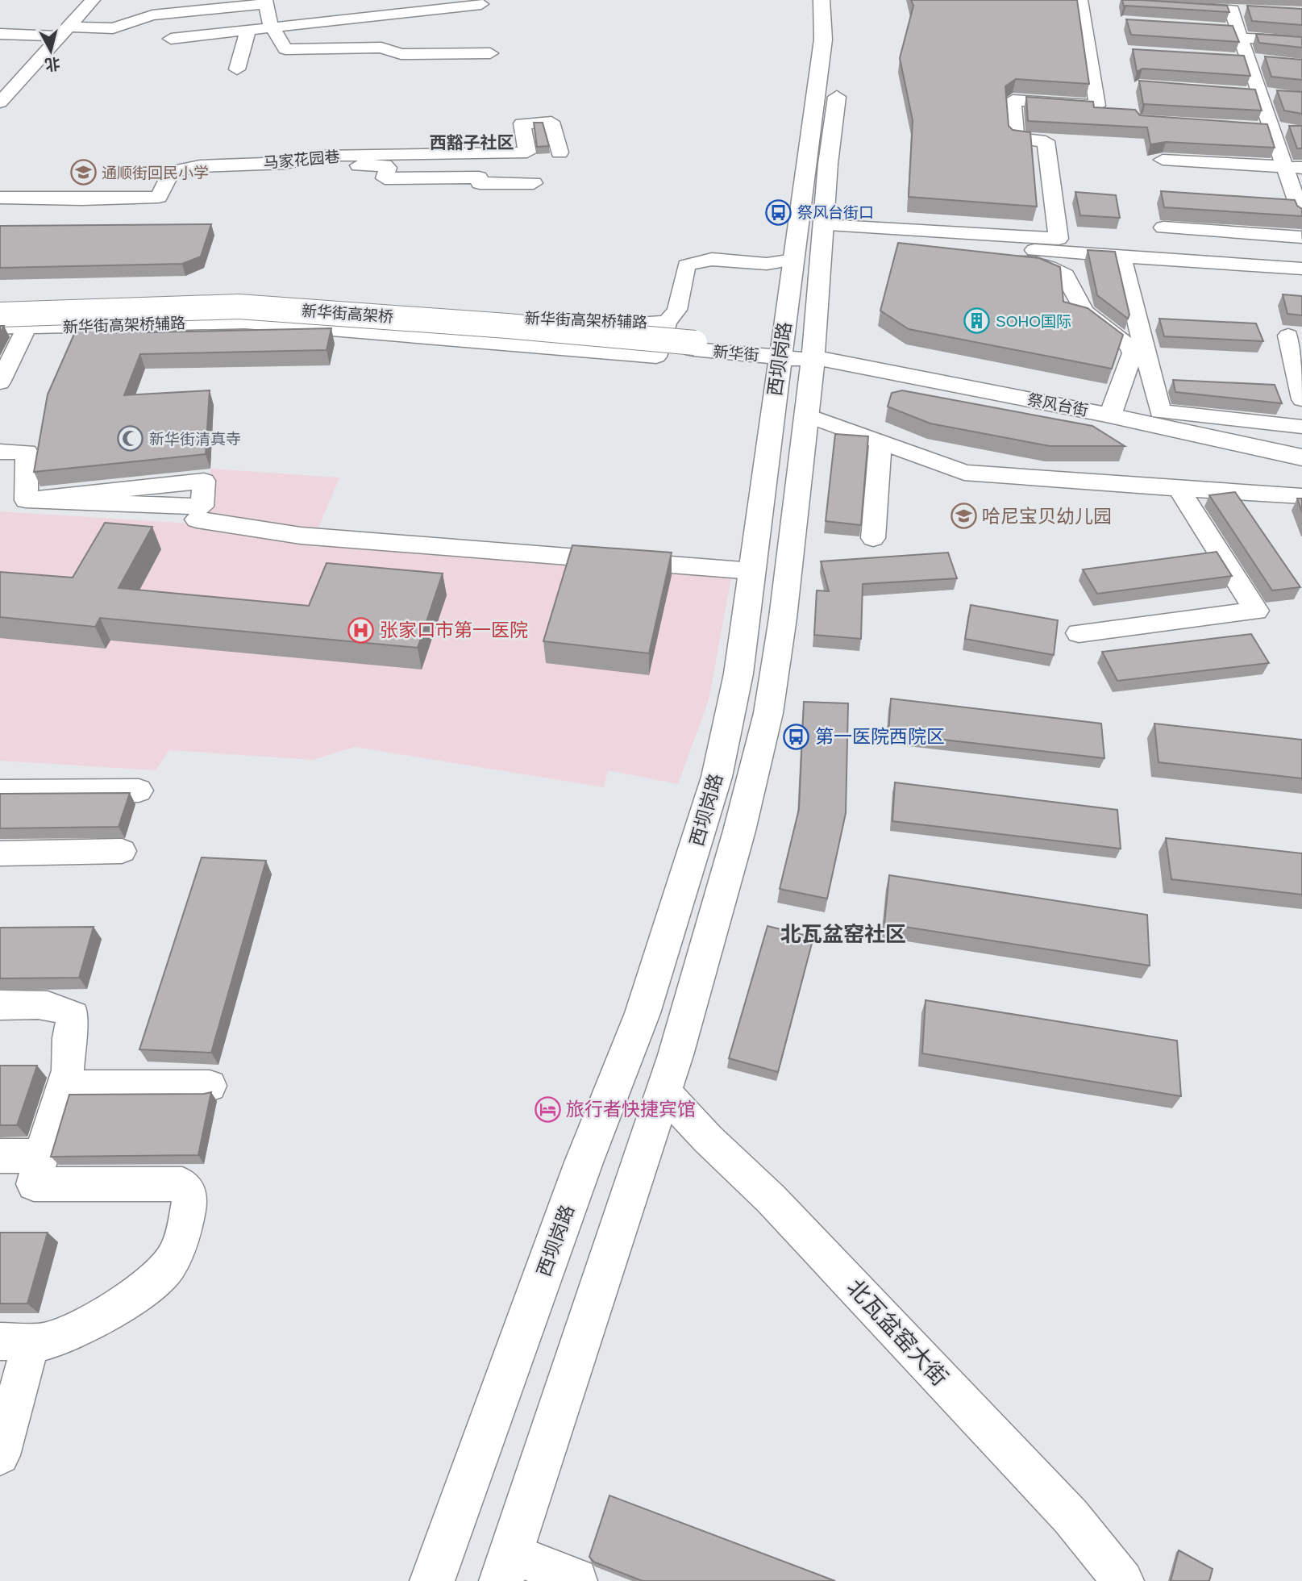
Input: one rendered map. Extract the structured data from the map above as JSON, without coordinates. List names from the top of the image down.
{
  "streets": {
    "main road": [
      "新华街高架桥",
      "新华街",
      "西坝岗路",
      "祭风台街"
    ],
    "street": ["马家花园巷", "新华街高架桥辅路", "北瓦盆窑大街"]
  },
  "crossings": [
    ["新华街高架桥", "新华街"],
    ["新华街高架桥辅路", "西坝岗路"],
    ["新华街", "西坝岗路"],
    ["新华街", "祭风台街"],
    ["西坝岗路", "祭风台街"],
    ["西坝岗路", "北瓦盆窑大街"]
  ],
  "districts": ["西豁子社区", "北瓦盆窑社区"],
  "places": {
    "school or university": ["通顺街回民小学", "哈尼宝贝幼儿园"],
    "bus stop": ["祭风台街口", "第一医院西院区"],
    "building": ["SOHO国际"],
    "mosque": ["新华街清真寺"],
    "hospital": ["张家口市第一医院"],
    "hotel": ["旅行者快捷宾馆"]
  },
  "north": "bottom"
}
